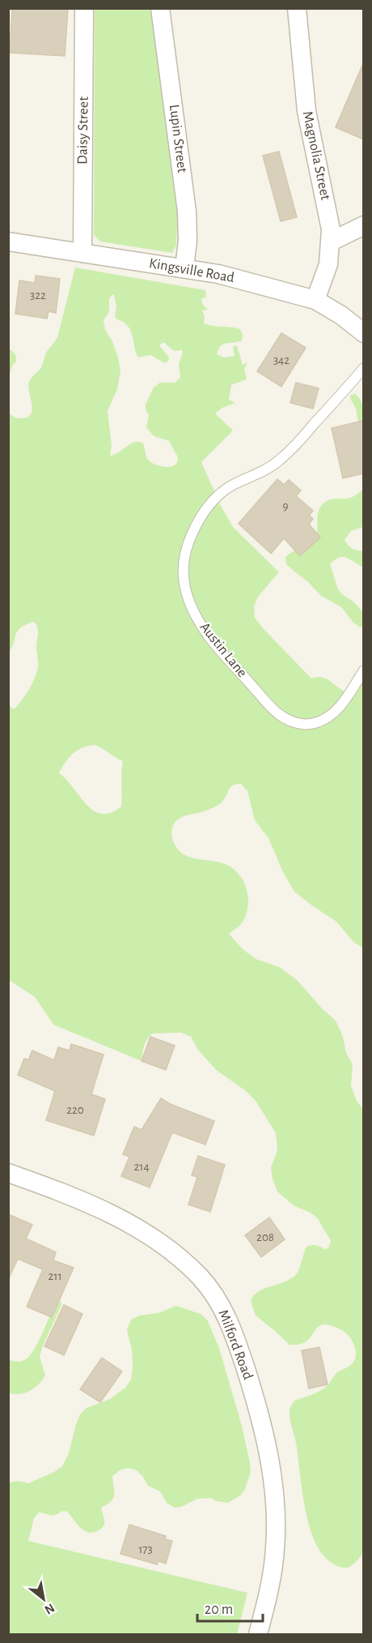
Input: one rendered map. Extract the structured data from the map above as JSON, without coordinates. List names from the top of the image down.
{
  "streets": {
    "street": [
      "Daisy Street",
      "Lupin Street",
      "Magnolia Street",
      "Kingsville Road",
      "Milford Road"
    ],
    "lane": ["Austin Lane"]
  },
  "crossings": [
    ["Daisy Street", "Kingsville Road"],
    ["Lupin Street", "Kingsville Road"],
    ["Magnolia Street", "Kingsville Road"]
  ],
  "house_numbers": [
    "322",
    "342",
    "9",
    "220",
    "214",
    "208",
    "211",
    "173"
  ],
  "scale_bar": "20 m",
  "north": "bottom right"
}
